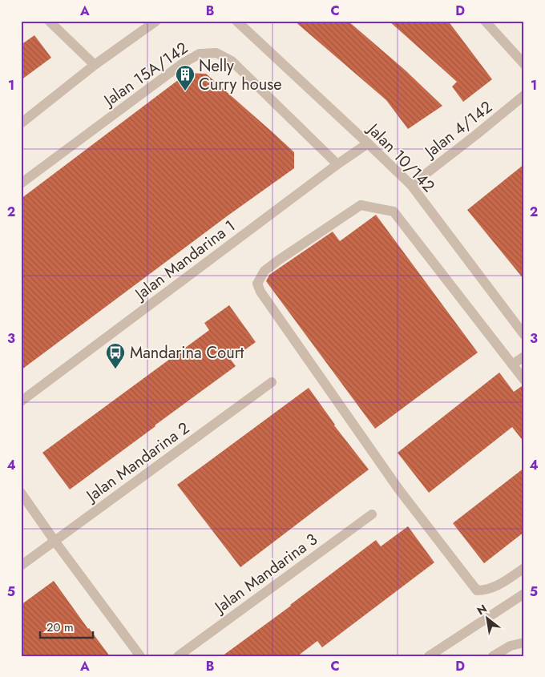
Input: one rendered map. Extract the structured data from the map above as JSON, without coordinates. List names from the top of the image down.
{
  "streets": {
    "street": [
      "Jalan 15A/142",
      "Jalan 4/142",
      "Jalan 10/142",
      "Jalan Mandarina 1",
      "Jalan Mandarina 2",
      "Jalan Mandarina 3"
    ]
  },
  "crossings": [
    ["Jalan 15A/142", "Jalan Mandarina 1"],
    ["Jalan 4/142", "Jalan 10/142"],
    ["Jalan 10/142", "Jalan Mandarina 1"]
  ],
  "places": {
    "building": ["Nelly Curry house"],
    "bus stop": ["Mandarina Court"]
  },
  "scale_bar": "20 m",
  "north": "top left",
  "grid": {
    "columns": [
      "A",
      "B",
      "C",
      "D"
    ],
    "rows": [
      "1",
      "2",
      "3",
      "4",
      "5"
    ]
  }
}
